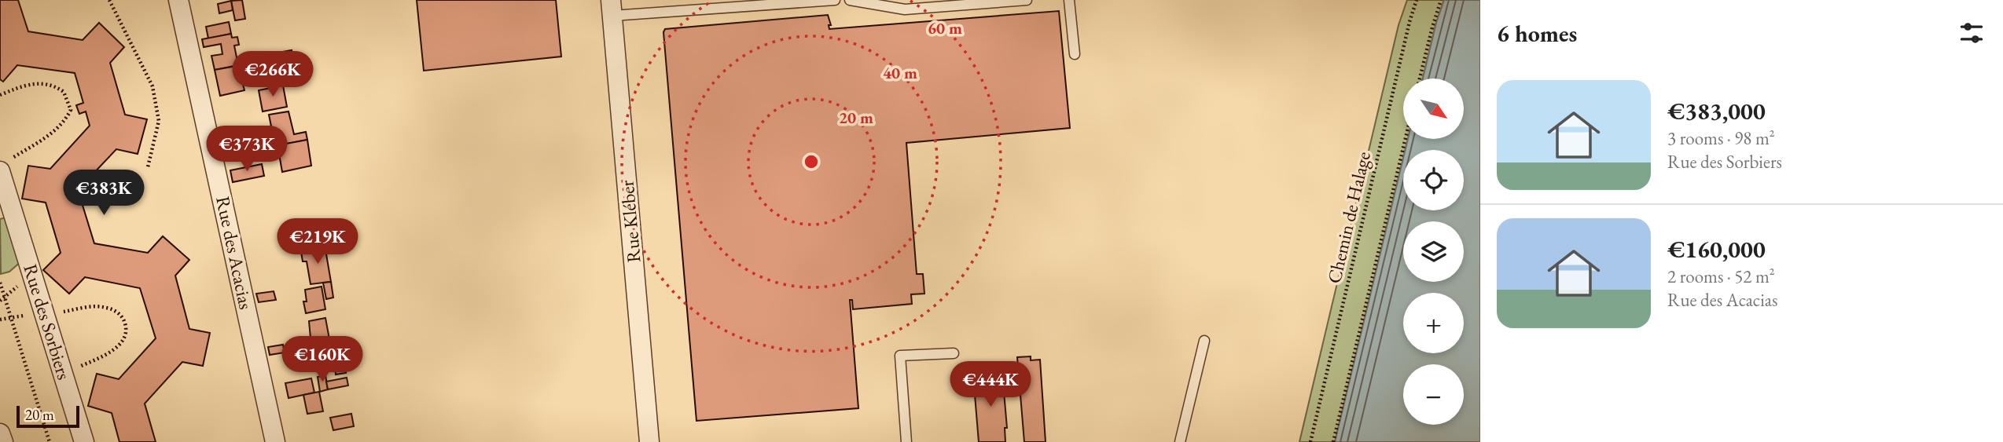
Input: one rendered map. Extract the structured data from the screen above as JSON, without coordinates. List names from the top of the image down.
{
  "streets": {
    "street": ["Rue Kléber", "Rue des Acacias", "Rue des Sorbiers"],
    "path": ["Chemin de Halage"]
  },
  "scale_bar": "20 m",
  "north": "bottom right",
  "page": {
    "heading": "6 homes",
    "price": [
      "€266K",
      "€373K",
      "€383K",
      "€219K",
      "€160K",
      "€444K"
    ],
    "list": [
      {
        "name": "€383,000",
        "note": "3 rooms · 98 m² · Rue des Sorbiers"
      },
      {
        "name": "€160,000",
        "note": "2 rooms · 52 m² · Rue des Acacias"
      }
    ],
    "map_buttons": ["+", "−"],
    "scale": "20 m"
  },
  "rings": ["60 m", "40 m", "20 m"]
}
